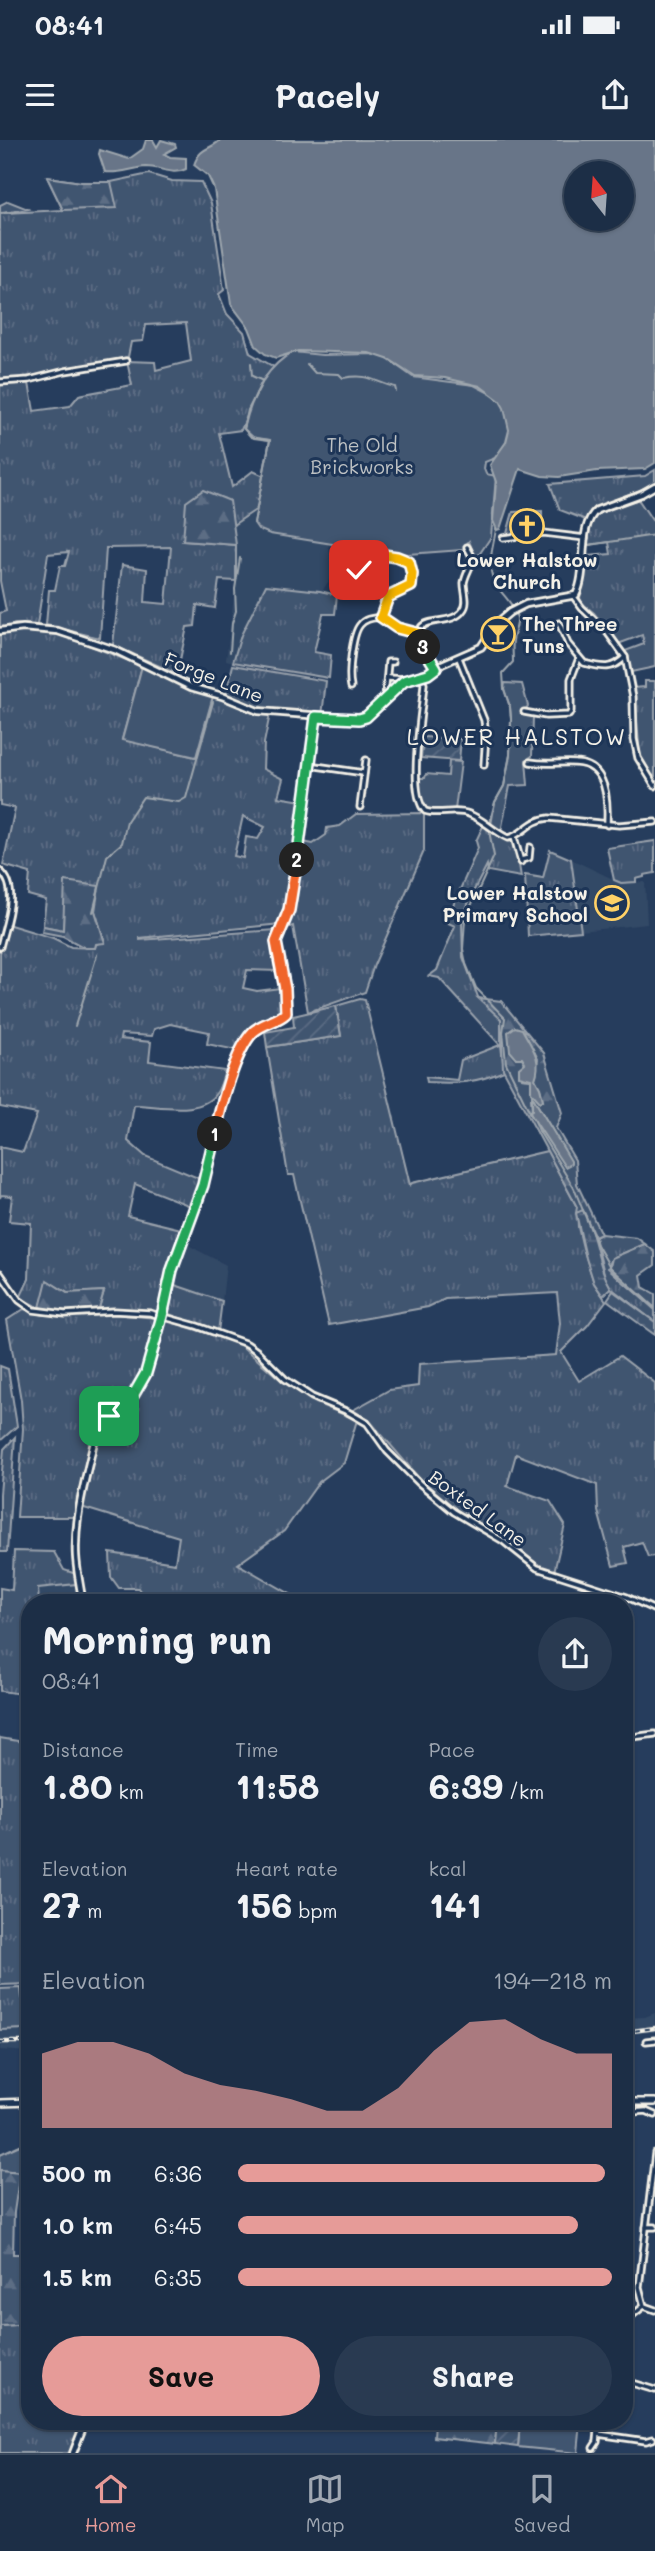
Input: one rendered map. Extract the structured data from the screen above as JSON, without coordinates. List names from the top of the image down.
{
  "streets": {
    "street": ["Forge Lane", "Boxted Lane"]
  },
  "districts": ["LOWER HALSTOW"],
  "parks": ["The Old Brickworks"],
  "places": {
    "church": ["Lower Halstow Church"],
    "bar": ["The Three Tuns"],
    "school or university": ["Lower Halstow Primary School"]
  },
  "north": "top",
  "page": {
    "status": "08:41",
    "header": "Pacely",
    "pins": ["3", "2", "1"],
    "heading": ["Morning run", "08:41"],
    "stats": [
      ["Distance", "1.80 km"],
      ["Time", "11:58"],
      ["Pace", "6:39 /km"],
      ["Elevation", "27 m"],
      ["Heart rate", "156 bpm"],
      ["kcal", "141"]
    ],
    "chart": ["Elevation", "194–218 m"],
    "list": [
      {
        "name": "500 m",
        "note": "6:36"
      },
      {
        "name": "1.0 km",
        "note": "6:45"
      },
      {
        "name": "1.5 km",
        "note": "6:35"
      }
    ],
    "buttons": ["Save", "Share"],
    "tabs": ["Home", "Map", "Saved"]
  }
}
